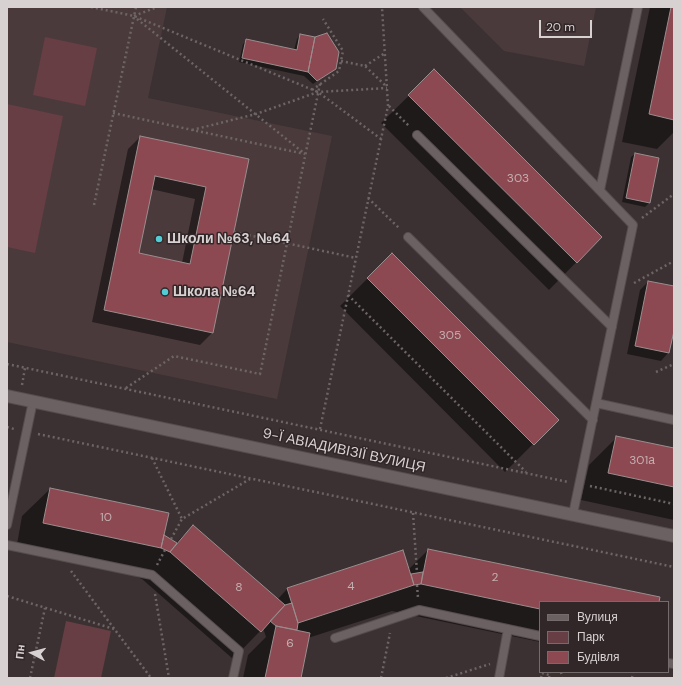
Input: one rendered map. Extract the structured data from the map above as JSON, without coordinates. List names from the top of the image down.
{
  "streets": {
    "street": ["9-Ї АВІАДИВІЗІЇ ВУЛИЦЯ"]
  },
  "places": ["Школи №63, №64", "Школа №64"],
  "house_numbers": [
    "303",
    "305",
    "301а",
    "10",
    "2",
    "4",
    "8",
    "6"
  ],
  "legend": ["Вулиця", "Парк", "Будівля"],
  "scale_bar": "20 m",
  "north": "left"
}
